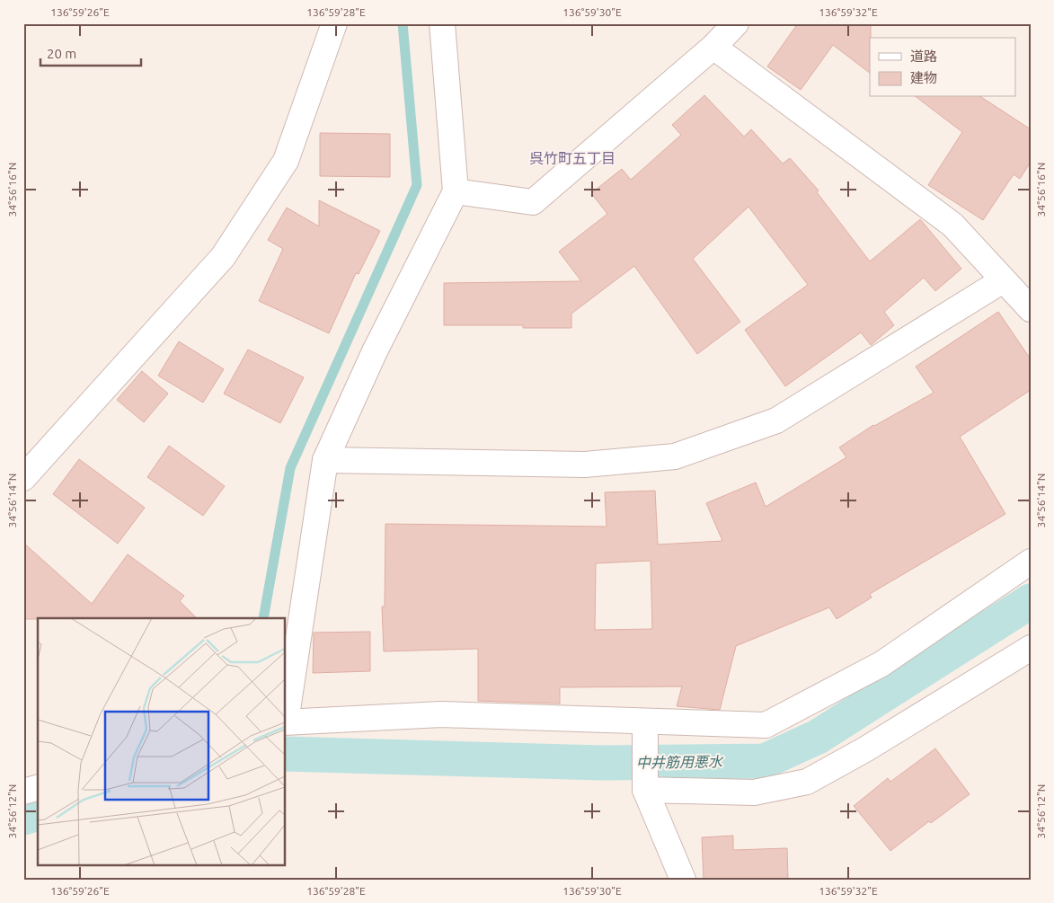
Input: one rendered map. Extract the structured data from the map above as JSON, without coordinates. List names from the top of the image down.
{
  "districts": ["呉竹町五丁目"],
  "water": ["中井筋用悪水"],
  "legend": ["道路", "建物"],
  "scale_bar": "20 m",
  "coordinates": [
    "136°59'26\"E",
    "136°59'28\"E",
    "136°59'30\"E",
    "136°59'32\"E",
    "34°56'16\"N",
    "34°56'14\"N",
    "34°56'12\"N"
  ]
}
